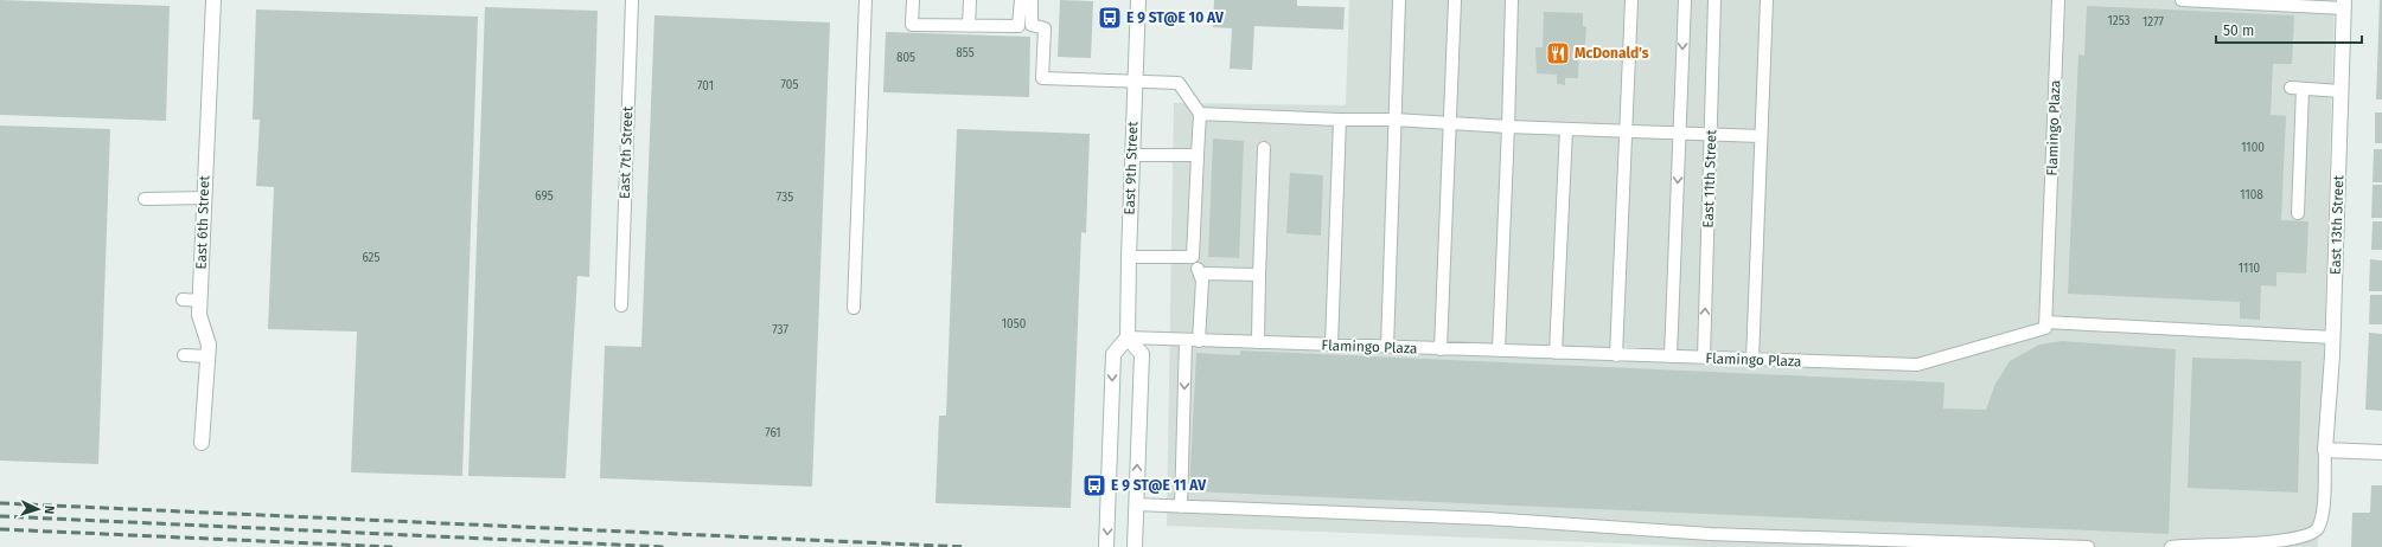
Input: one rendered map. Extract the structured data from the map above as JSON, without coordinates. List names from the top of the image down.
{
  "streets": {
    "street": ["East 9th Street", "East 6th Street", "East 13th Street"],
    "lane": ["Flamingo Plaza", "East 7th Street", "East 11th Street"]
  },
  "crossings": [
    ["Flamingo Plaza", "East 9th Street"],
    ["Flamingo Plaza", "East 11th Street"]
  ],
  "places": {
    "bus stop": ["E 9 ST@E 10 AV", "E 9 ST@E 11 AV"],
    "restaurant": ["McDonald's"]
  },
  "house_numbers": [
    "1253",
    "1277",
    "855",
    "805",
    "705",
    "701",
    "1100",
    "1108",
    "695",
    "735",
    "625",
    "1110",
    "1050",
    "737",
    "761"
  ],
  "scale_bar": "50 m",
  "north": "right"
}
